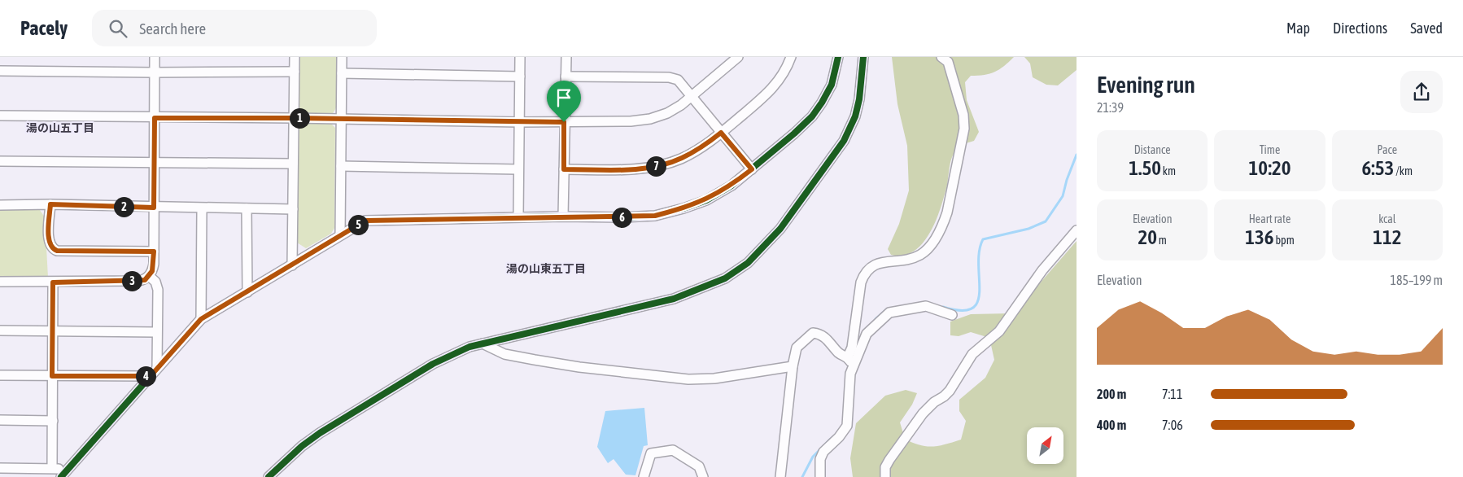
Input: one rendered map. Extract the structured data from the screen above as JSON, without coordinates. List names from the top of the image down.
{
  "districts": ["湯の山五丁目", "湯の山東五丁目"],
  "north": "top right",
  "page": {
    "header": "Pacely",
    "search": "Search here",
    "nav": ["Map", "Directions", "Saved"],
    "heading": ["Evening run", "21:39"],
    "pins": [
      "1",
      "7",
      "2",
      "6",
      "5",
      "3",
      "4"
    ],
    "stats": [
      ["Distance", "1.50 km"],
      ["Time", "10:20"],
      ["Pace", "6:53 /km"],
      ["Elevation", "20 m"],
      ["Heart rate", "136 bpm"],
      ["kcal", "112"]
    ],
    "chart": ["Elevation", "185–199 m"],
    "list": [
      {
        "name": "200 m",
        "note": "7:11"
      },
      {
        "name": "400 m",
        "note": "7:06"
      }
    ]
  }
}
